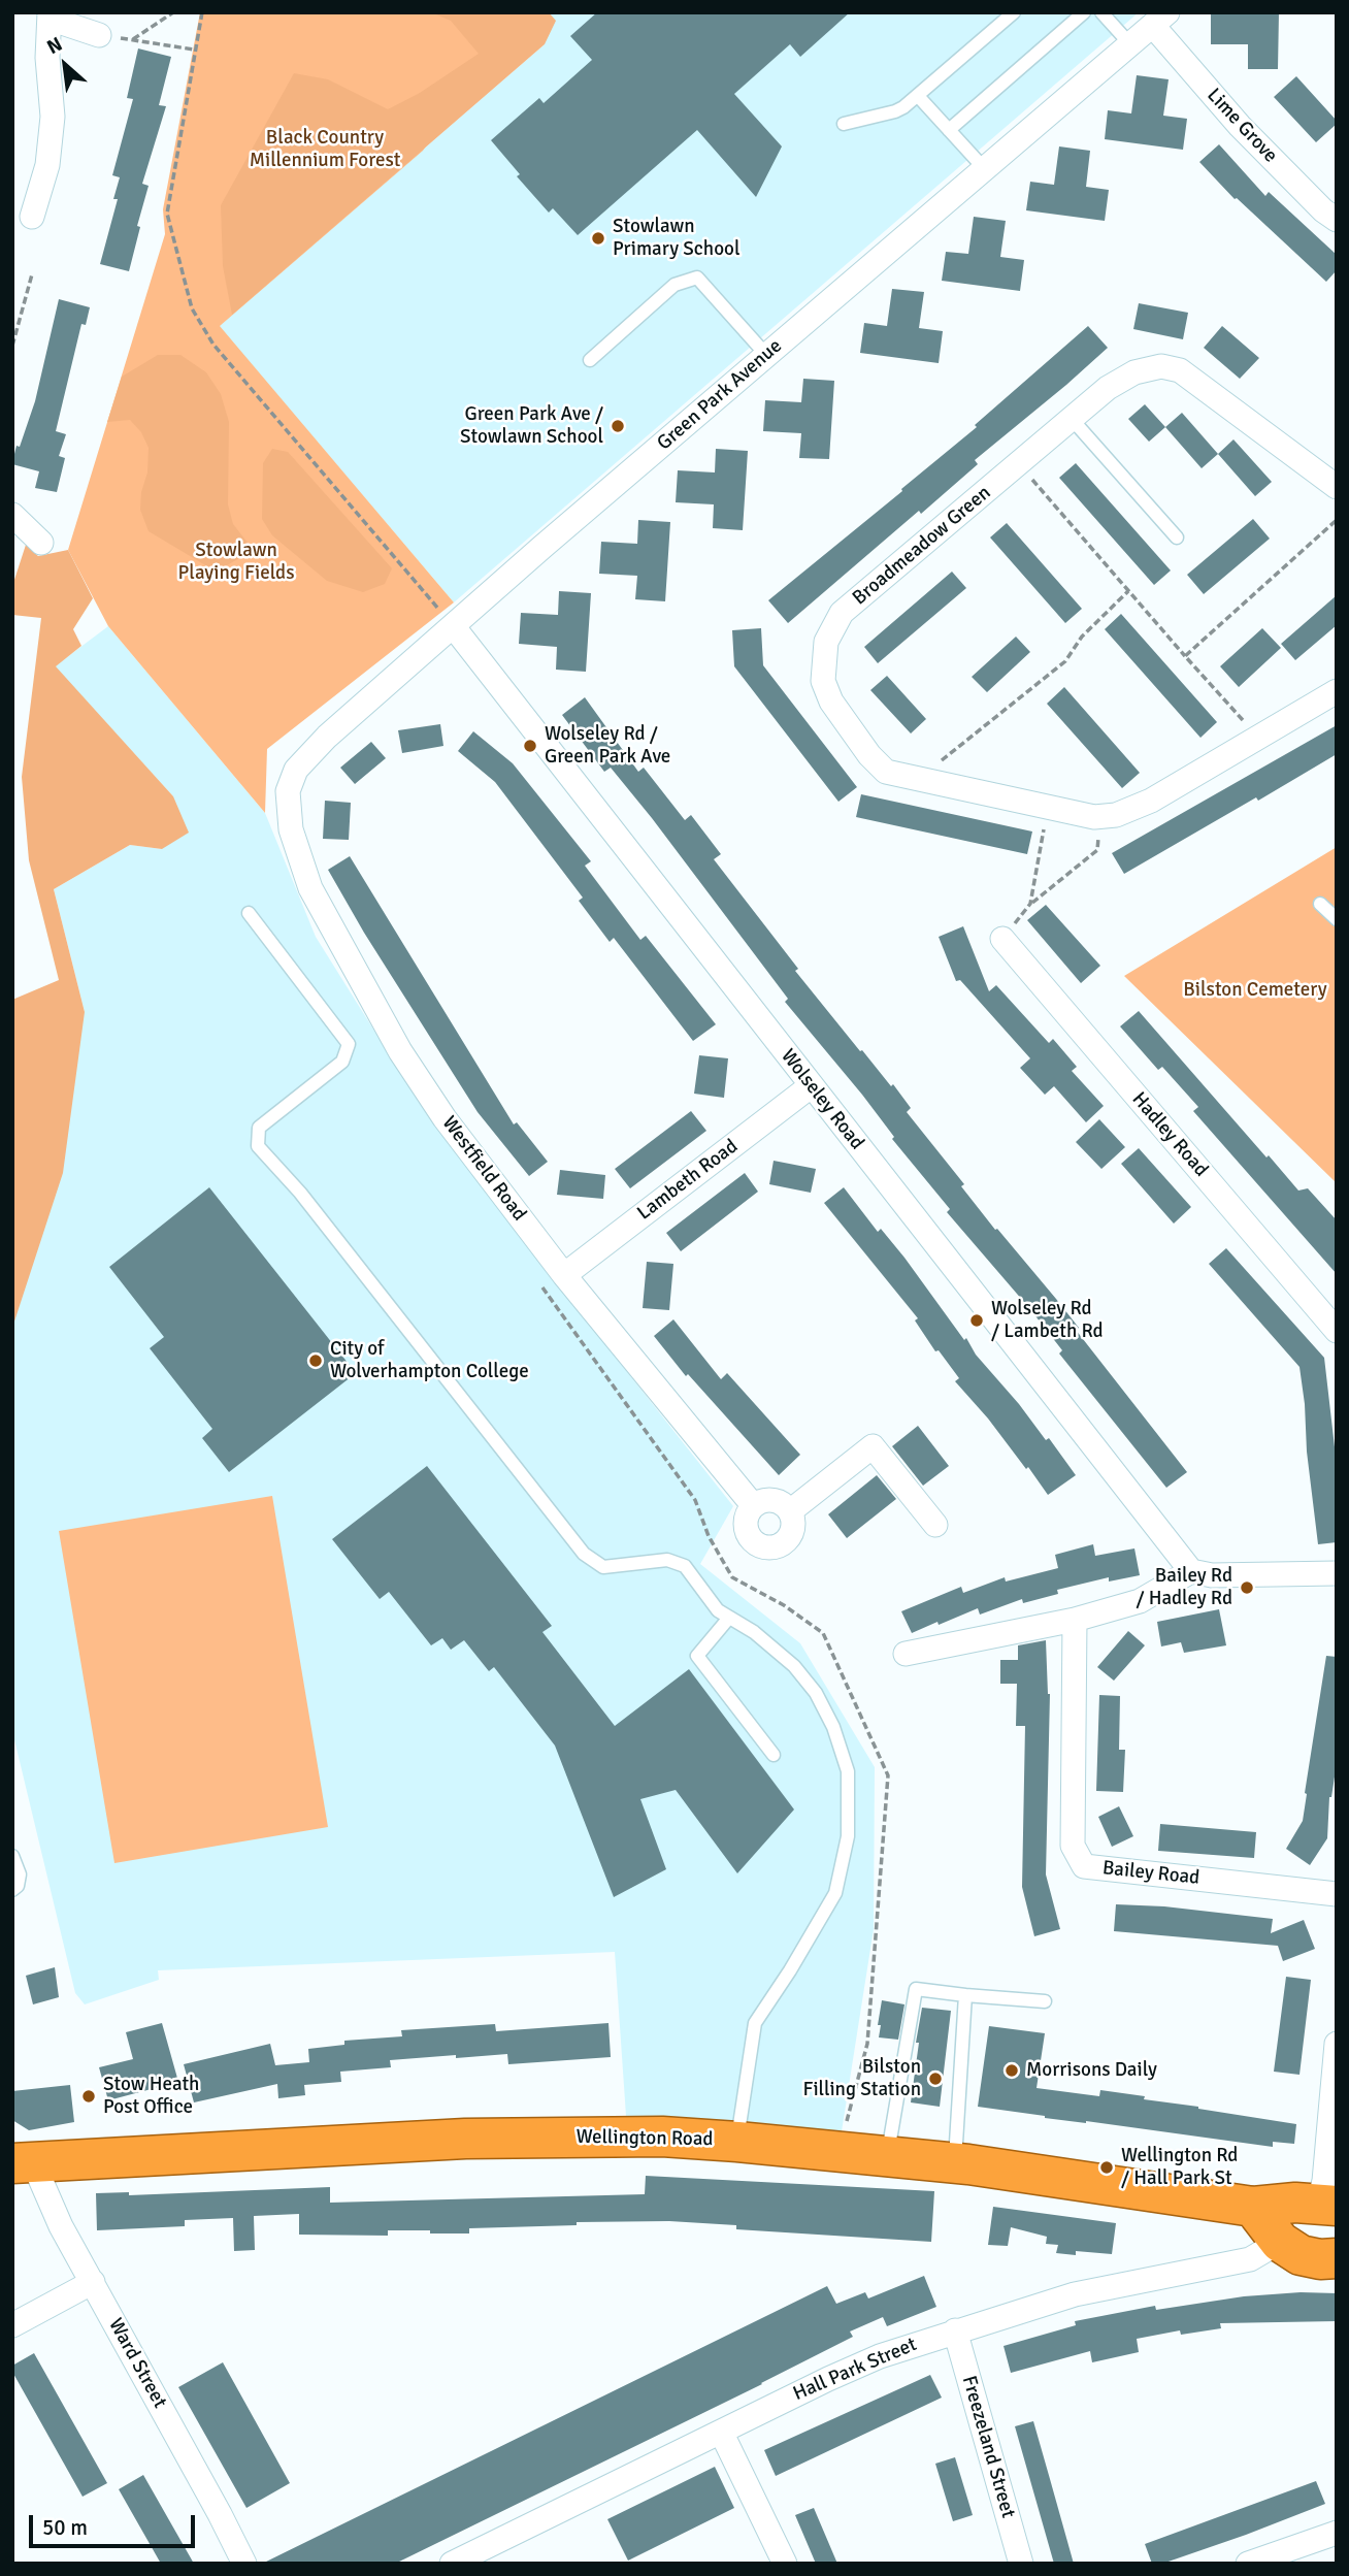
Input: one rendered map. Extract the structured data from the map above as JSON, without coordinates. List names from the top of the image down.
{
  "streets": {
    "highway": ["Wellington Road"],
    "street": [
      "Lime Grove",
      "Green Park Avenue",
      "Broadmeadow Green",
      "Wolseley Road",
      "Hadley Road",
      "Westfield Road",
      "Lambeth Road",
      "Bailey Road",
      "Ward Street",
      "Hall Park Street",
      "Freezeland Street"
    ]
  },
  "crossings": [
    ["Lime Grove", "Green Park Avenue"],
    ["Green Park Avenue", "Wolseley Road"],
    ["Green Park Avenue", "Westfield Road"],
    ["Wolseley Road", "Lambeth Road"],
    ["Westfield Road", "Lambeth Road"],
    ["Wellington Road", "Ward Street"],
    ["Hall Park Street", "Freezeland Street"]
  ],
  "parks": ["Black Country Millennium Forest", "Stowlawn Playing Fields", "Bilston Cemetery"],
  "places": [
    "Stowlawn Primary School",
    "Green Park Ave / Stowlawn School",
    "Wolseley Rd / Green Park Ave",
    "Wolseley Rd / Lambeth Rd",
    "City of Wolverhampton College",
    "Bailey Rd / Hadley Rd",
    "Morrisons Daily",
    "Bilston Filling Station",
    "Stow Heath Post Office",
    "Wellington Rd / Hall Park St"
  ],
  "scale_bar": "50 m",
  "north": "top left"
}
